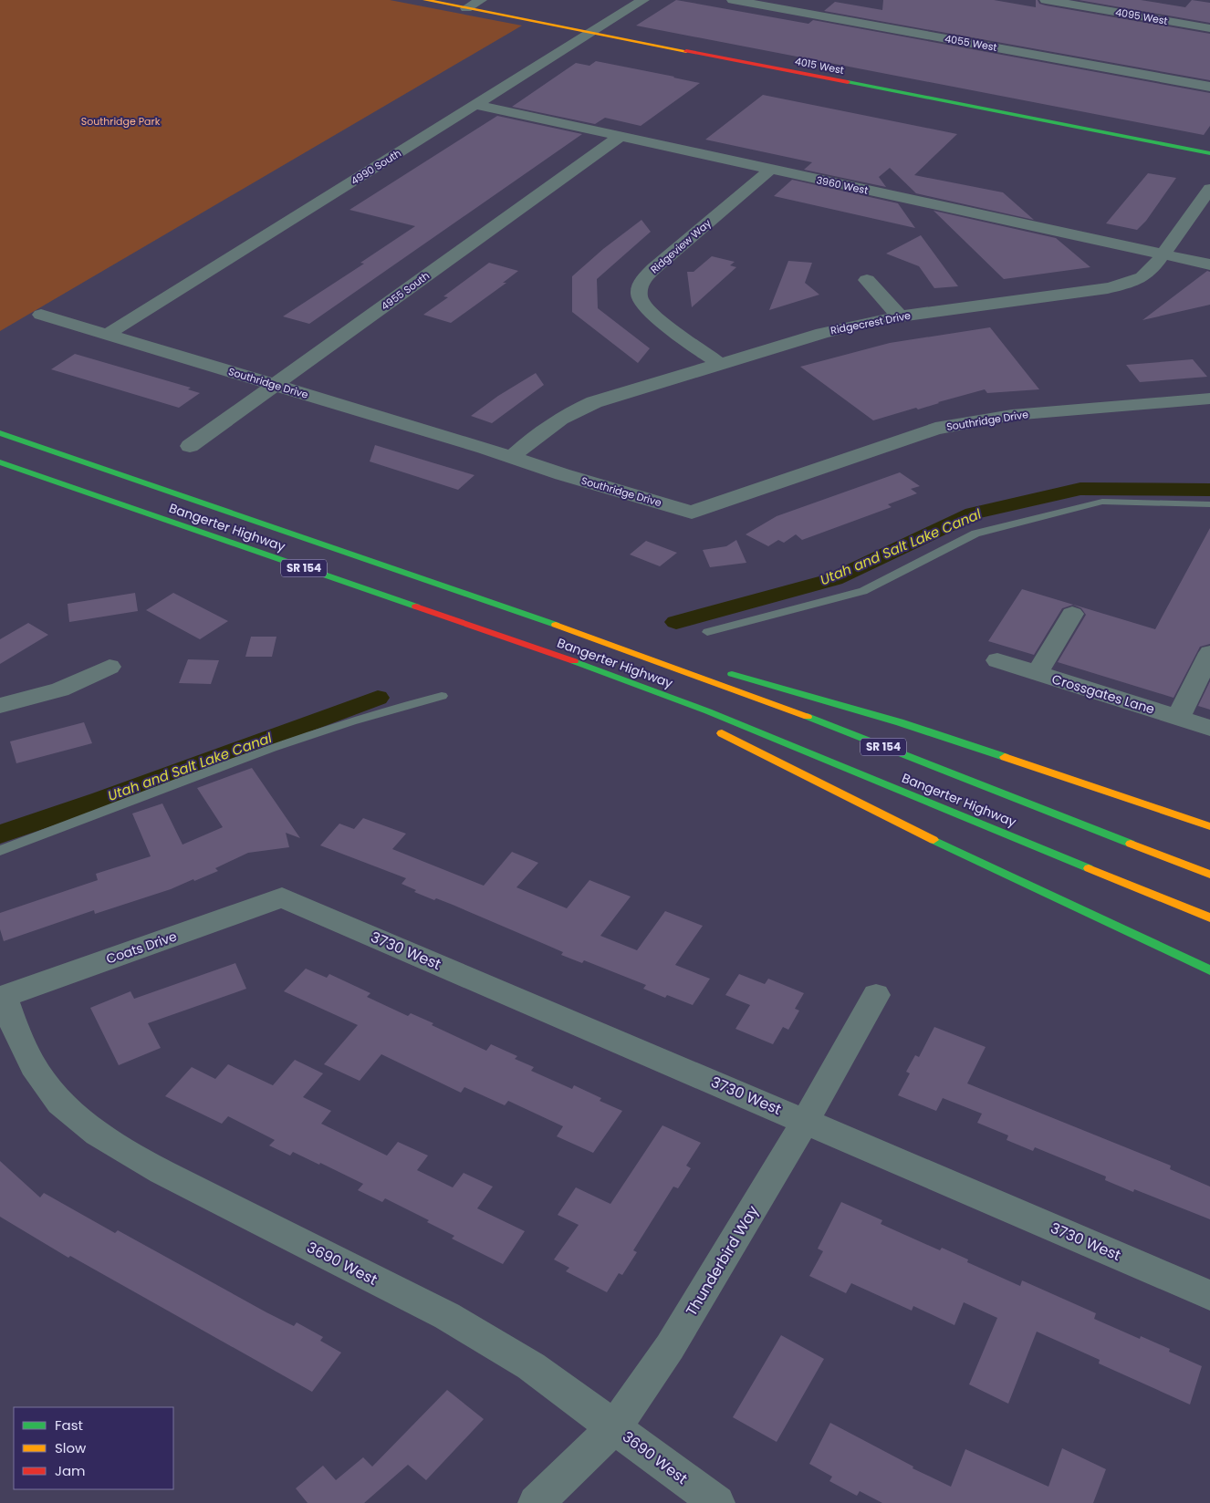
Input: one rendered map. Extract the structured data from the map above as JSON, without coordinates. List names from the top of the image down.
{
  "streets": {
    "main road": ["4015 West", "Bangerter Highway", "SR 154"],
    "street": [
      "4095 West",
      "4055 West",
      "4990 South",
      "3960 West",
      "Ridgeview Way",
      "4955 South",
      "Ridgecrest Drive",
      "Southridge Drive",
      "Crossgates Lane",
      "Coats Drive",
      "3730 West",
      "Thunderbird Way",
      "3690 West"
    ]
  },
  "crossings": [
    ["4015 West", "4990 South"],
    ["4990 South", "3960 West"],
    ["4990 South", "Southridge Drive"],
    ["3960 West", "Ridgeview Way"],
    ["3960 West", "4955 South"],
    ["3960 West", "Ridgecrest Drive"],
    ["Ridgeview Way", "Ridgecrest Drive"],
    ["4955 South", "Southridge Drive"],
    ["Ridgecrest Drive", "Southridge Drive"],
    ["Coats Drive", "3730 West"],
    ["Coats Drive", "3690 West"],
    ["3730 West", "Thunderbird Way"],
    ["Thunderbird Way", "3690 West"]
  ],
  "water": ["Utah and Salt Lake Canal"],
  "parks": ["Southridge Park"],
  "legend": ["Fast", "Slow", "Jam"]
}
